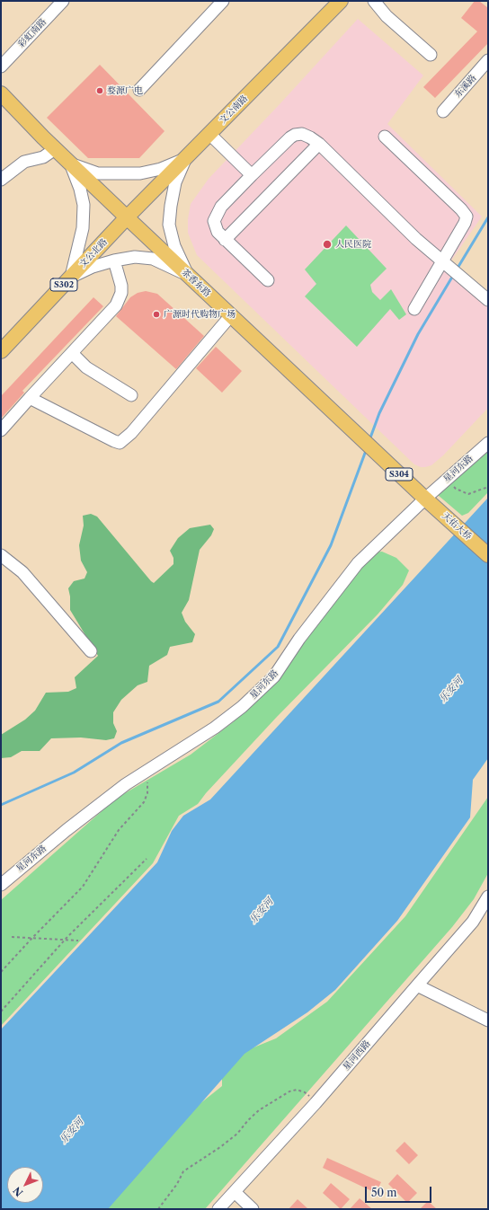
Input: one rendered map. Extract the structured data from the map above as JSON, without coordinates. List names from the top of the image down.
{
  "streets": {
    "main road": [
      "文公南路",
      "文公北路",
      "茶香东路",
      "S302",
      "S304",
      "天佑大桥"
    ],
    "street": [
      "彩虹南路",
      "东溪路",
      "星河东路",
      "星河西路"
    ]
  },
  "crossings": [
    ["文公南路", "文公北路"],
    ["文公南路", "茶香东路"],
    ["文公北路", "茶香东路"],
    ["茶香东路", "星河东路"],
    ["茶香东路", "天佑大桥"],
    ["星河东路", "天佑大桥"]
  ],
  "water": ["乐安河"],
  "places": ["婺源广电", "人民医院", "广源时代购物广场"],
  "scale_bar": "50 m",
  "north": "bottom left"
}
